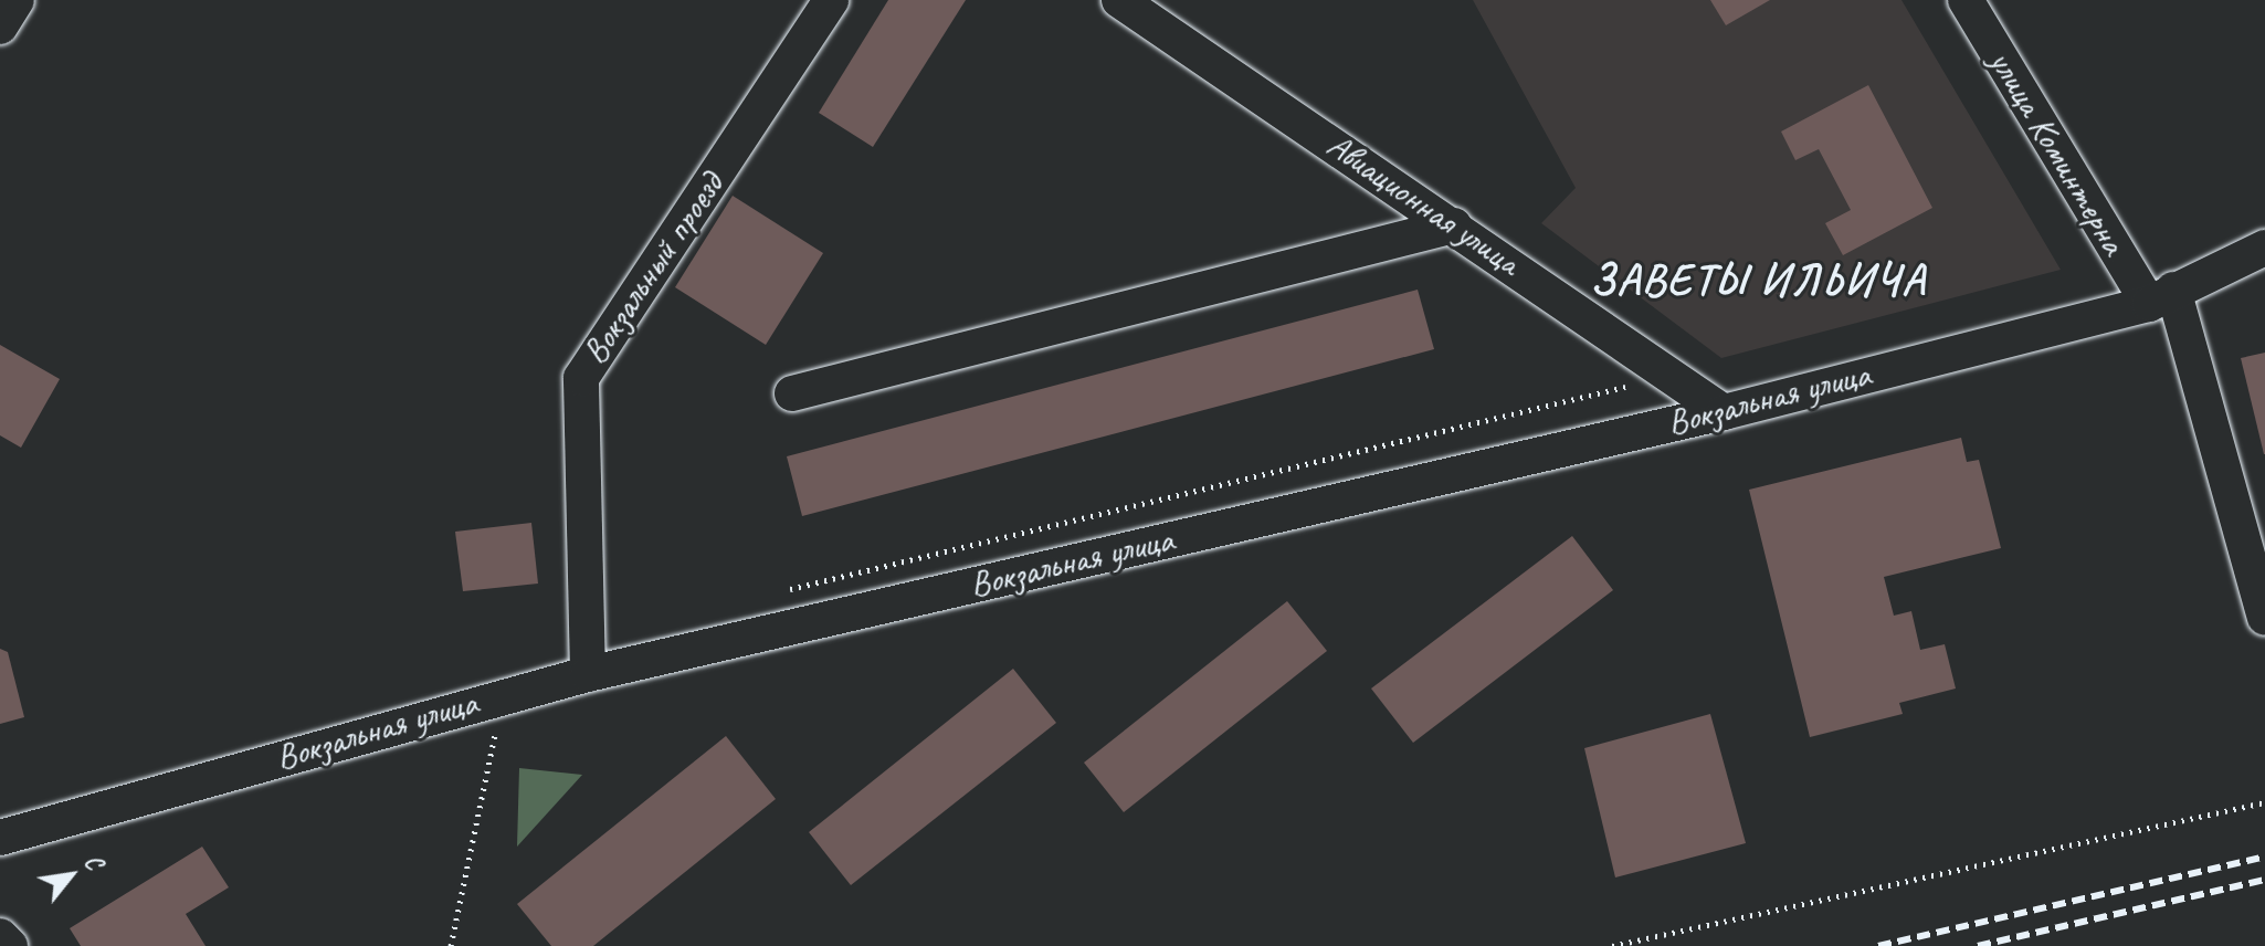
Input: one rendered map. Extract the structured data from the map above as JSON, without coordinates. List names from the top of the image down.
{
  "streets": {
    "street": [
      "улица Коминтерна",
      "Авиационная улица",
      "Вокзальный проезд",
      "Вокзальная улица"
    ]
  },
  "crossings": [
    ["улица Коминтерна", "Вокзальная улица"],
    ["Авиационная улица", "Вокзальная улица"],
    ["Вокзальный проезд", "Вокзальная улица"]
  ],
  "districts": ["ЗАВЕТЫ ИЛЬИЧА"],
  "north": "top right"
}
